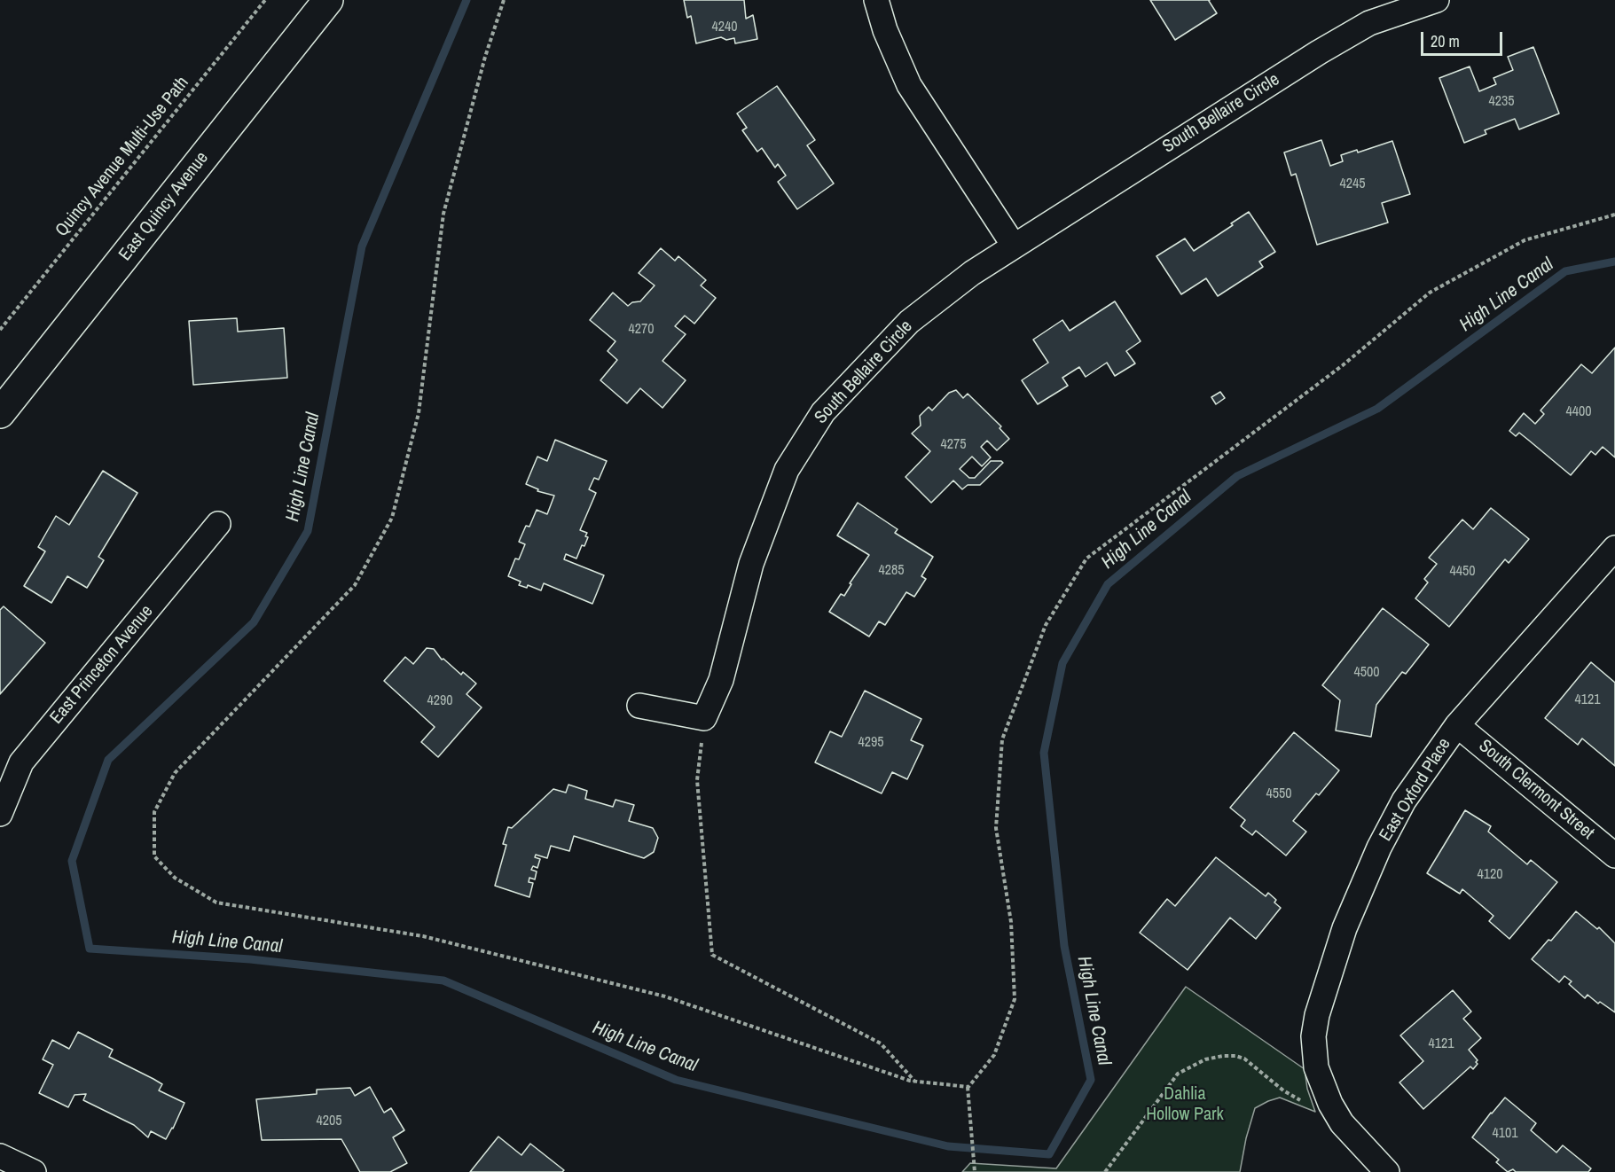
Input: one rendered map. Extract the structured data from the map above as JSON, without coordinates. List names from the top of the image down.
{
  "streets": {
    "street": [
      "South Bellaire Circle",
      "East Quincy Avenue",
      "East Princeton Avenue",
      "East Oxford Place",
      "South Clermont Street"
    ],
    "path": ["Quincy Avenue Multi-Use Path"]
  },
  "crossings": [
    ["East Oxford Place", "South Clermont Street"]
  ],
  "water": ["High Line Canal"],
  "parks": ["Dahlia Hollow Park"],
  "house_numbers": [
    "4240",
    "4235",
    "4245",
    "4270",
    "4400",
    "4275",
    "4285",
    "4450",
    "4500",
    "4121",
    "4290",
    "4295",
    "4550",
    "4120",
    "4121",
    "4205",
    "4101"
  ],
  "scale_bar": "20 m"
}
